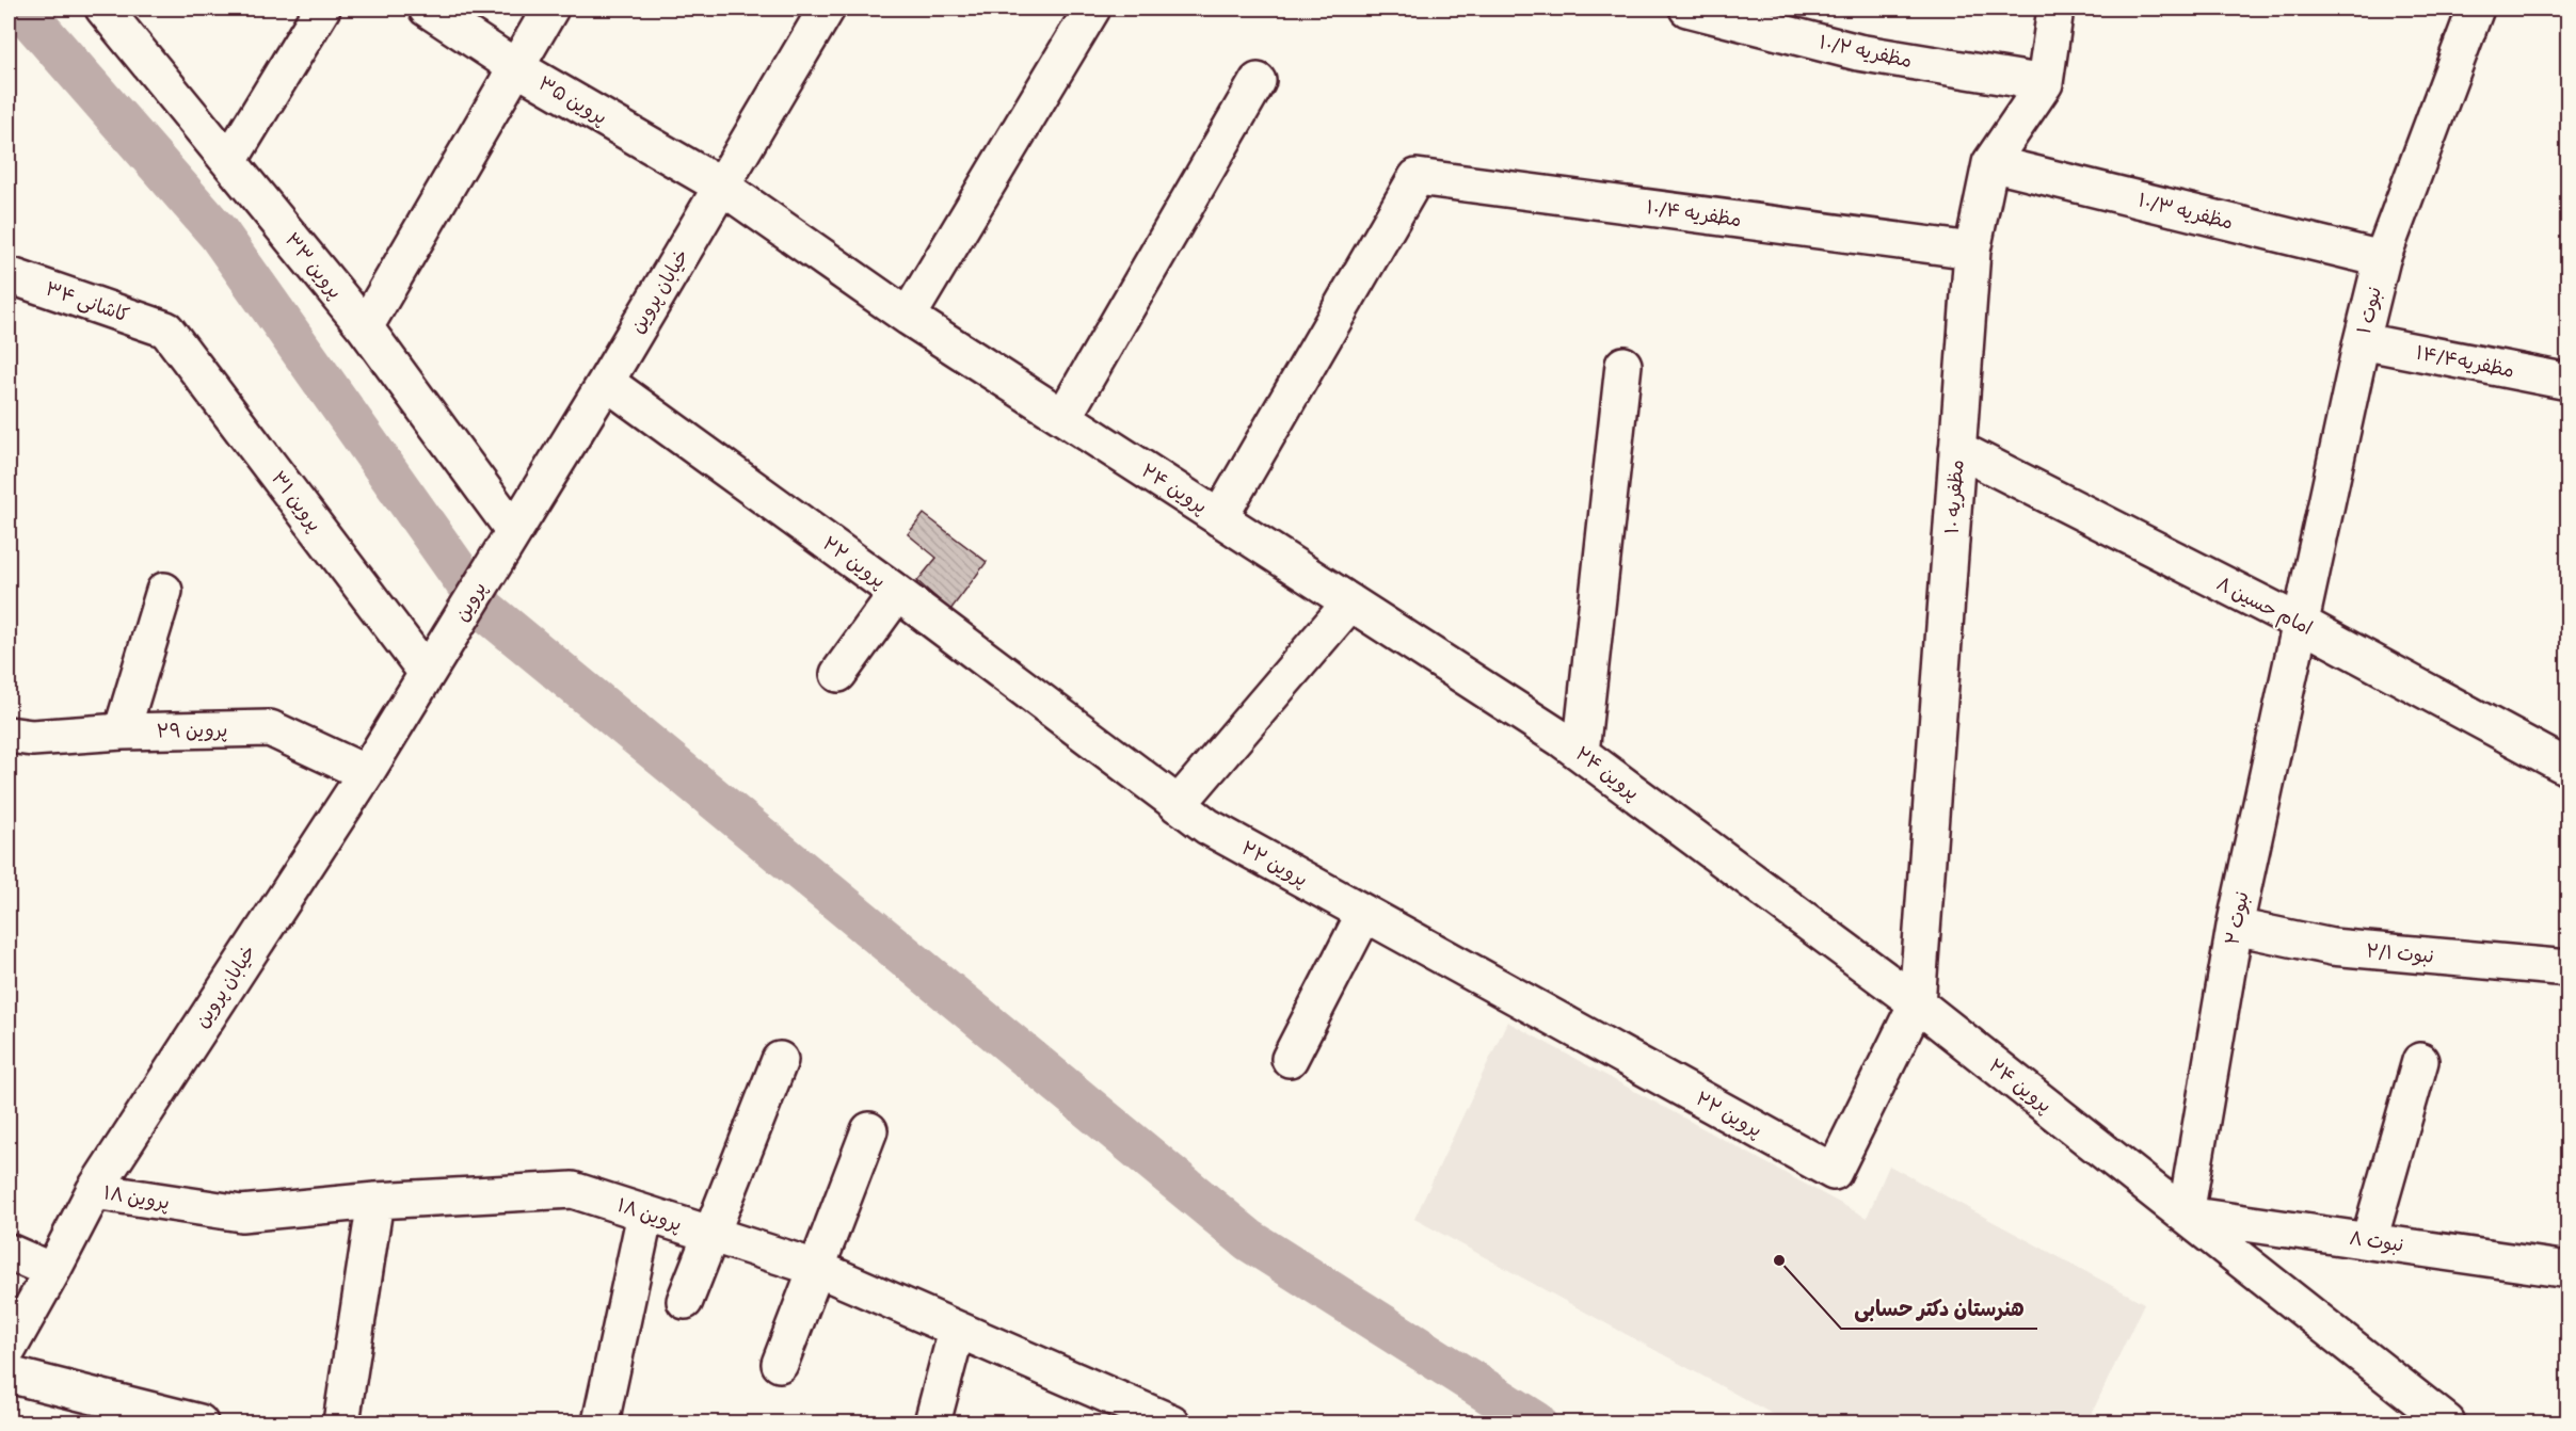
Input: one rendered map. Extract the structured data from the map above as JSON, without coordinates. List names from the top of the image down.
{
  "streets": {
    "street": [
      "مظفریه ۱۰/۲",
      "پروین ۳۵",
      "مظفریه ۱۰/۳",
      "مظفریه ۱۰/۴",
      "پروین ۳۳",
      "خیابان پروین",
      "کاشانی ۳۴",
      "نبوت ۱",
      "مظفریه۱۴/۴",
      "پروین ۲۴",
      "مظفریه ۱۰",
      "پروین ۳۱",
      "پروین ۲۲",
      "پروین",
      "امام حسین ۸",
      "پروین ۲۹",
      "نبوت ۲",
      "نبوت ۲/۱",
      "پروین ۱۸",
      "نبوت ۸"
    ]
  },
  "crossings": [
    ["مظفریه ۱۰/۲", "مظفریه ۱۰"],
    ["پروین ۳۵", "خیابان پروین"],
    ["پروین ۳۵", "پروین ۲۴"],
    ["مظفریه ۱۰/۳", "نبوت ۱"],
    ["مظفریه ۱۰/۳", "مظفریه ۱۰"],
    ["مظفریه ۱۰/۴", "پروین ۲۴"],
    ["مظفریه ۱۰/۴", "مظفریه ۱۰"],
    ["پروین ۳۳", "خیابان پروین"],
    ["خیابان پروین", "پروین ۲۴"],
    ["خیابان پروین", "پروین ۳۱"],
    ["خیابان پروین", "پروین ۲۲"],
    ["خیابان پروین", "پروین"],
    ["خیابان پروین", "پروین ۲۹"],
    ["خیابان پروین", "پروین ۱۸"],
    ["کاشانی ۳۴", "پروین ۳۱"],
    ["نبوت ۱", "مظفریه۱۴/۴"],
    ["نبوت ۱", "امام حسین ۸"],
    ["نبوت ۱", "نبوت ۲"],
    ["پروین ۲۴", "مظفریه ۱۰"],
    ["پروین ۲۴", "پروین ۲۲"],
    ["پروین ۲۴", "نبوت ۲"],
    ["پروین ۲۴", "نبوت ۸"],
    ["مظفریه ۱۰", "پروین ۲۲"],
    ["مظفریه ۱۰", "امام حسین ۸"],
    ["امام حسین ۸", "نبوت ۲"],
    ["نبوت ۲", "نبوت ۲/۱"],
    ["نبوت ۲", "نبوت ۸"]
  ],
  "places": ["هنرستان دکتر حسابی"]
}
